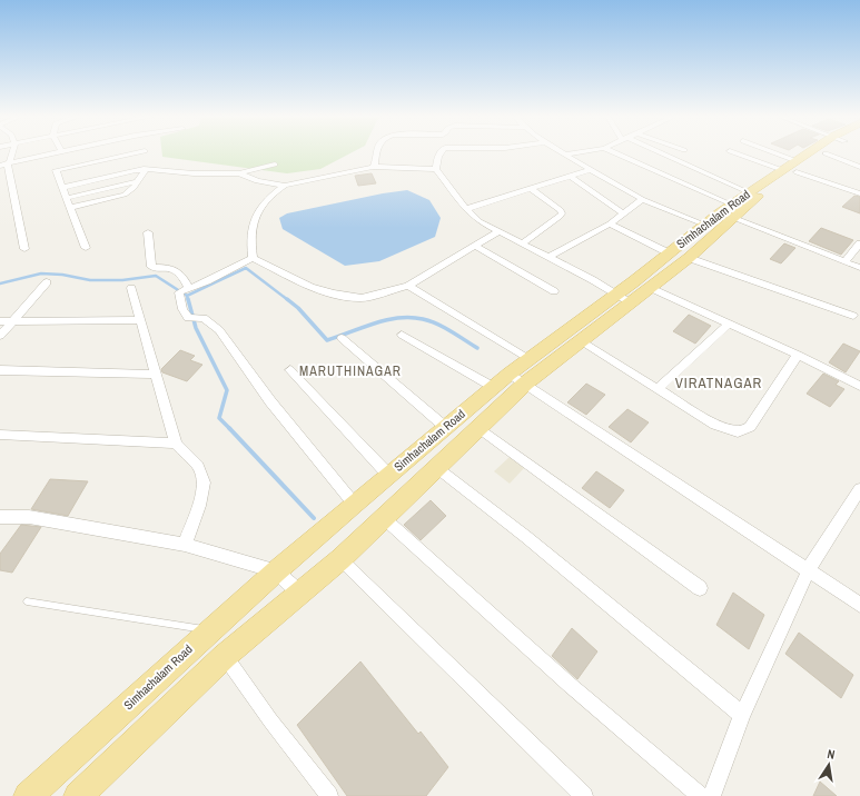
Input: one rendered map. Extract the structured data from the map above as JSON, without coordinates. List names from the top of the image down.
{
  "streets": {
    "main road": ["Simhachalam Road"]
  },
  "districts": ["MARUTHINAGAR", "VIRATNAGAR"],
  "north": "top"
}
